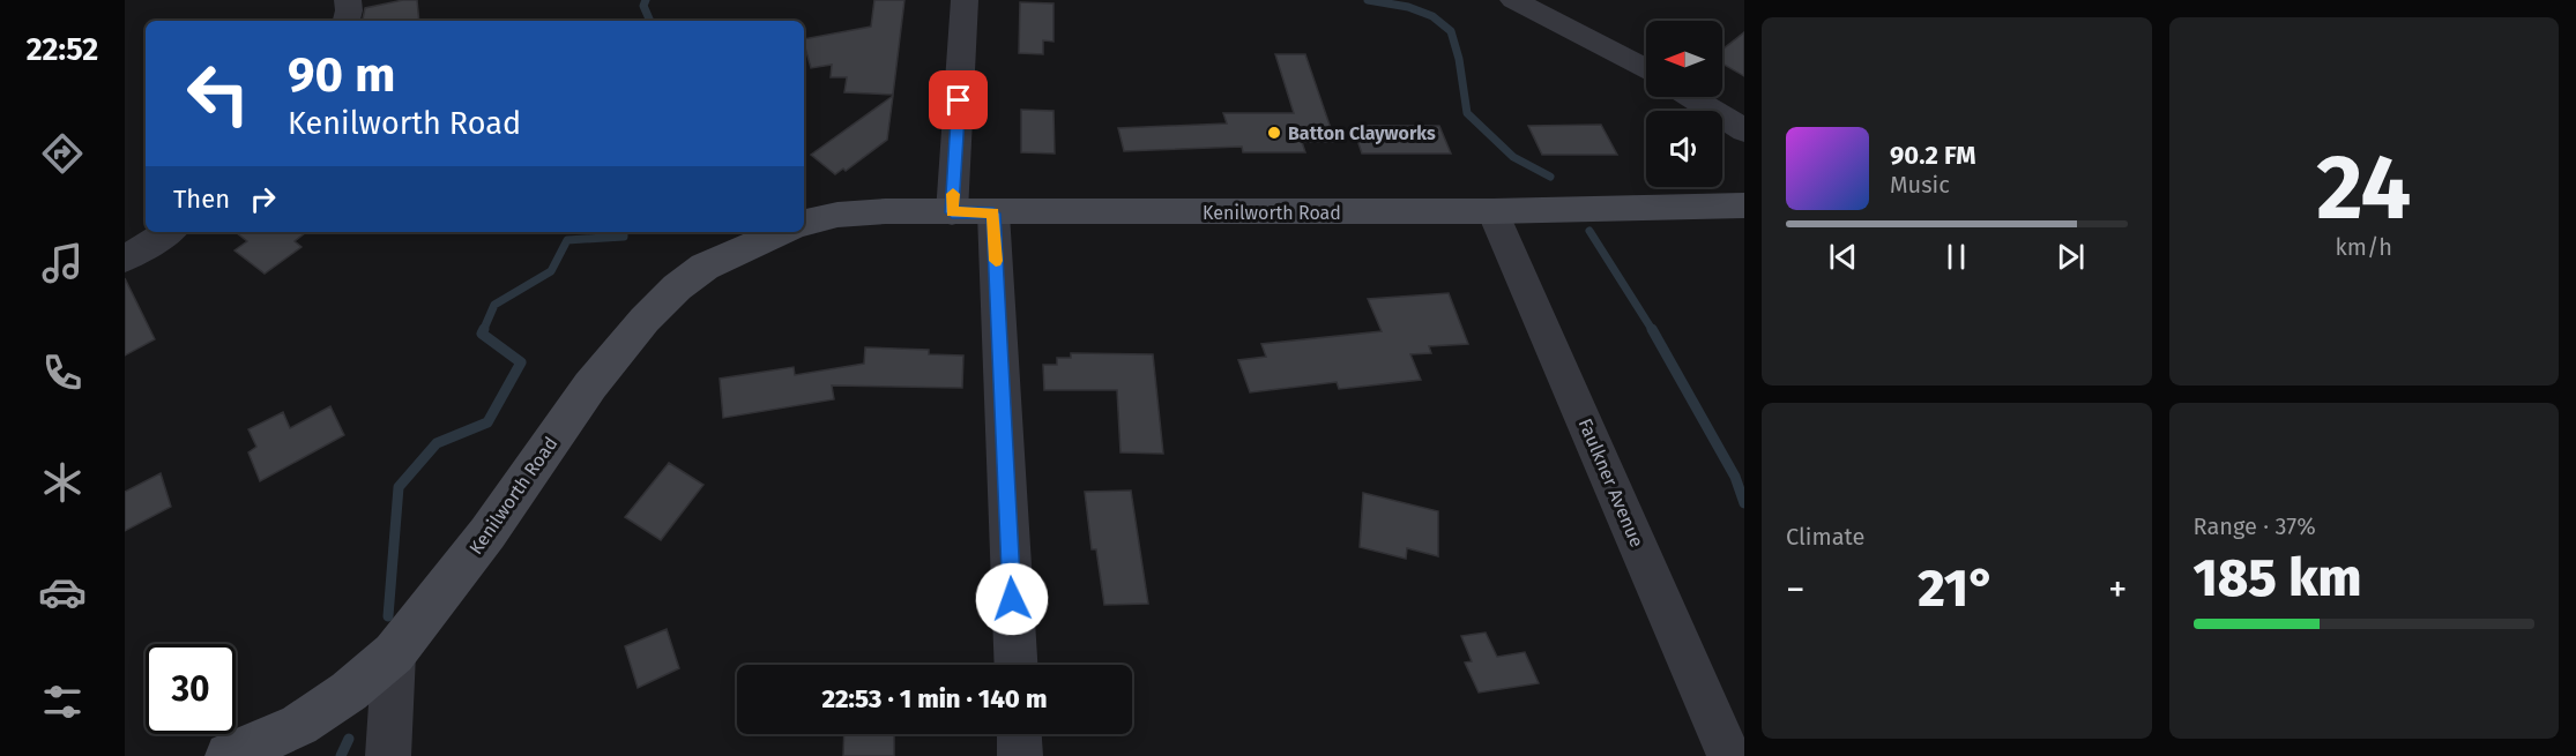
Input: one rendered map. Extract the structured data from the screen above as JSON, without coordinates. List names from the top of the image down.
{
  "streets": {
    "street": ["Kenilworth Road", "Faulkner Avenue"]
  },
  "crossings": [
    ["Kenilworth Road", "Faulkner Avenue"]
  ],
  "places": ["Batton Clayworks"],
  "north": "left",
  "page": {
    "tabs": "22:52",
    "tile": [
      ["24", "km/h"],
      "Climate",
      ["Range · 37%", "185 km"]
    ],
    "turn": ["90 m", "Kenilworth Road"],
    "song": ["90.2 FM", "Music"],
    "then": "Then",
    "heat": ["−", "21°", "+"],
    "limit": "30",
    "trip": "22:53 · 1 min · 140 m"
  }
}
